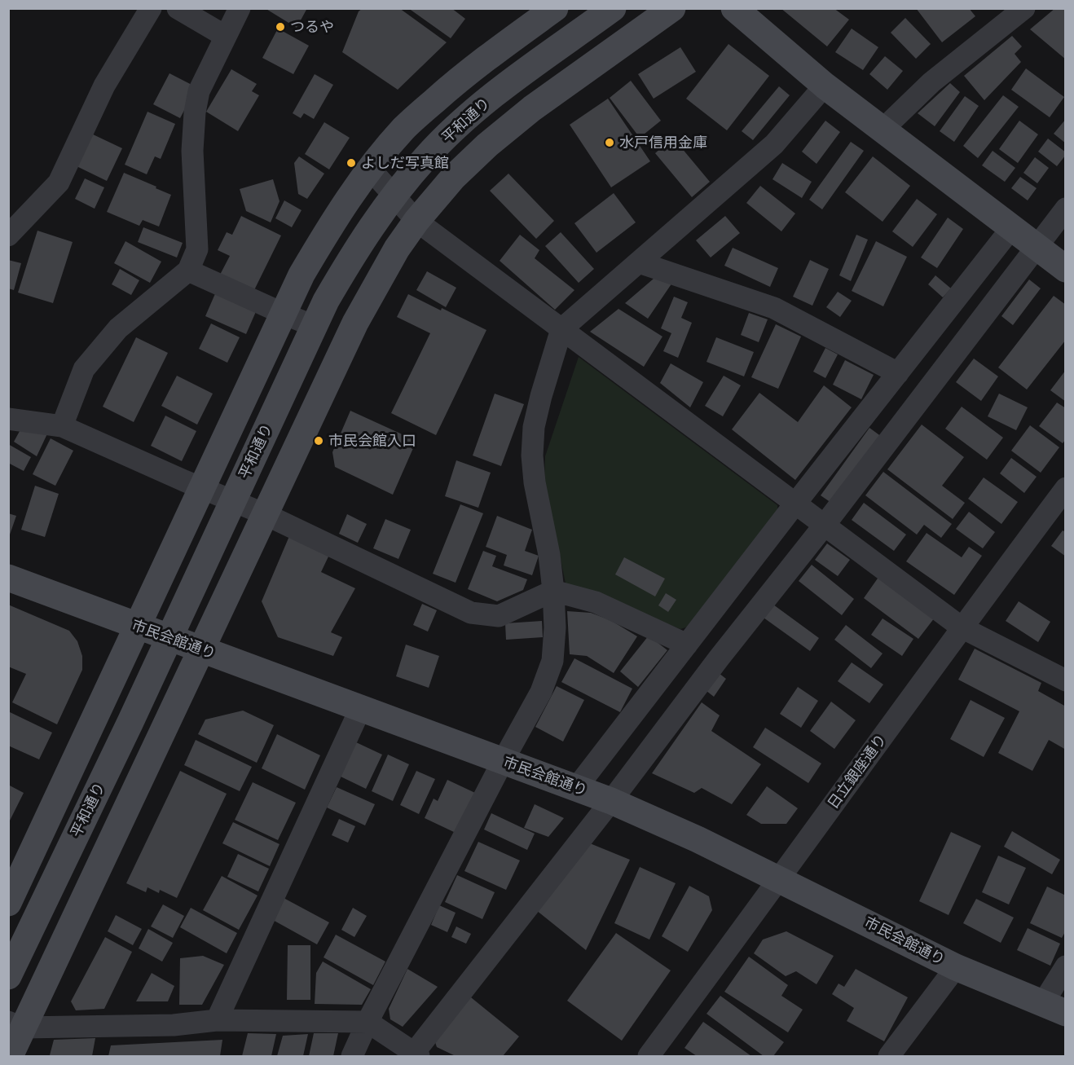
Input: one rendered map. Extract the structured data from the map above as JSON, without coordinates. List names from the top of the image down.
{
  "streets": {
    "main road": ["平和通り", "市民会館通り"],
    "street": ["日立銀座通り"]
  },
  "crossings": [
    ["平和通り", "市民会館通り"],
    ["市民会館通り", "日立銀座通り"]
  ],
  "places": [
    "つるや",
    "水戸信用金庫",
    "よしだ写真館",
    "市民会館入口"
  ]
}
